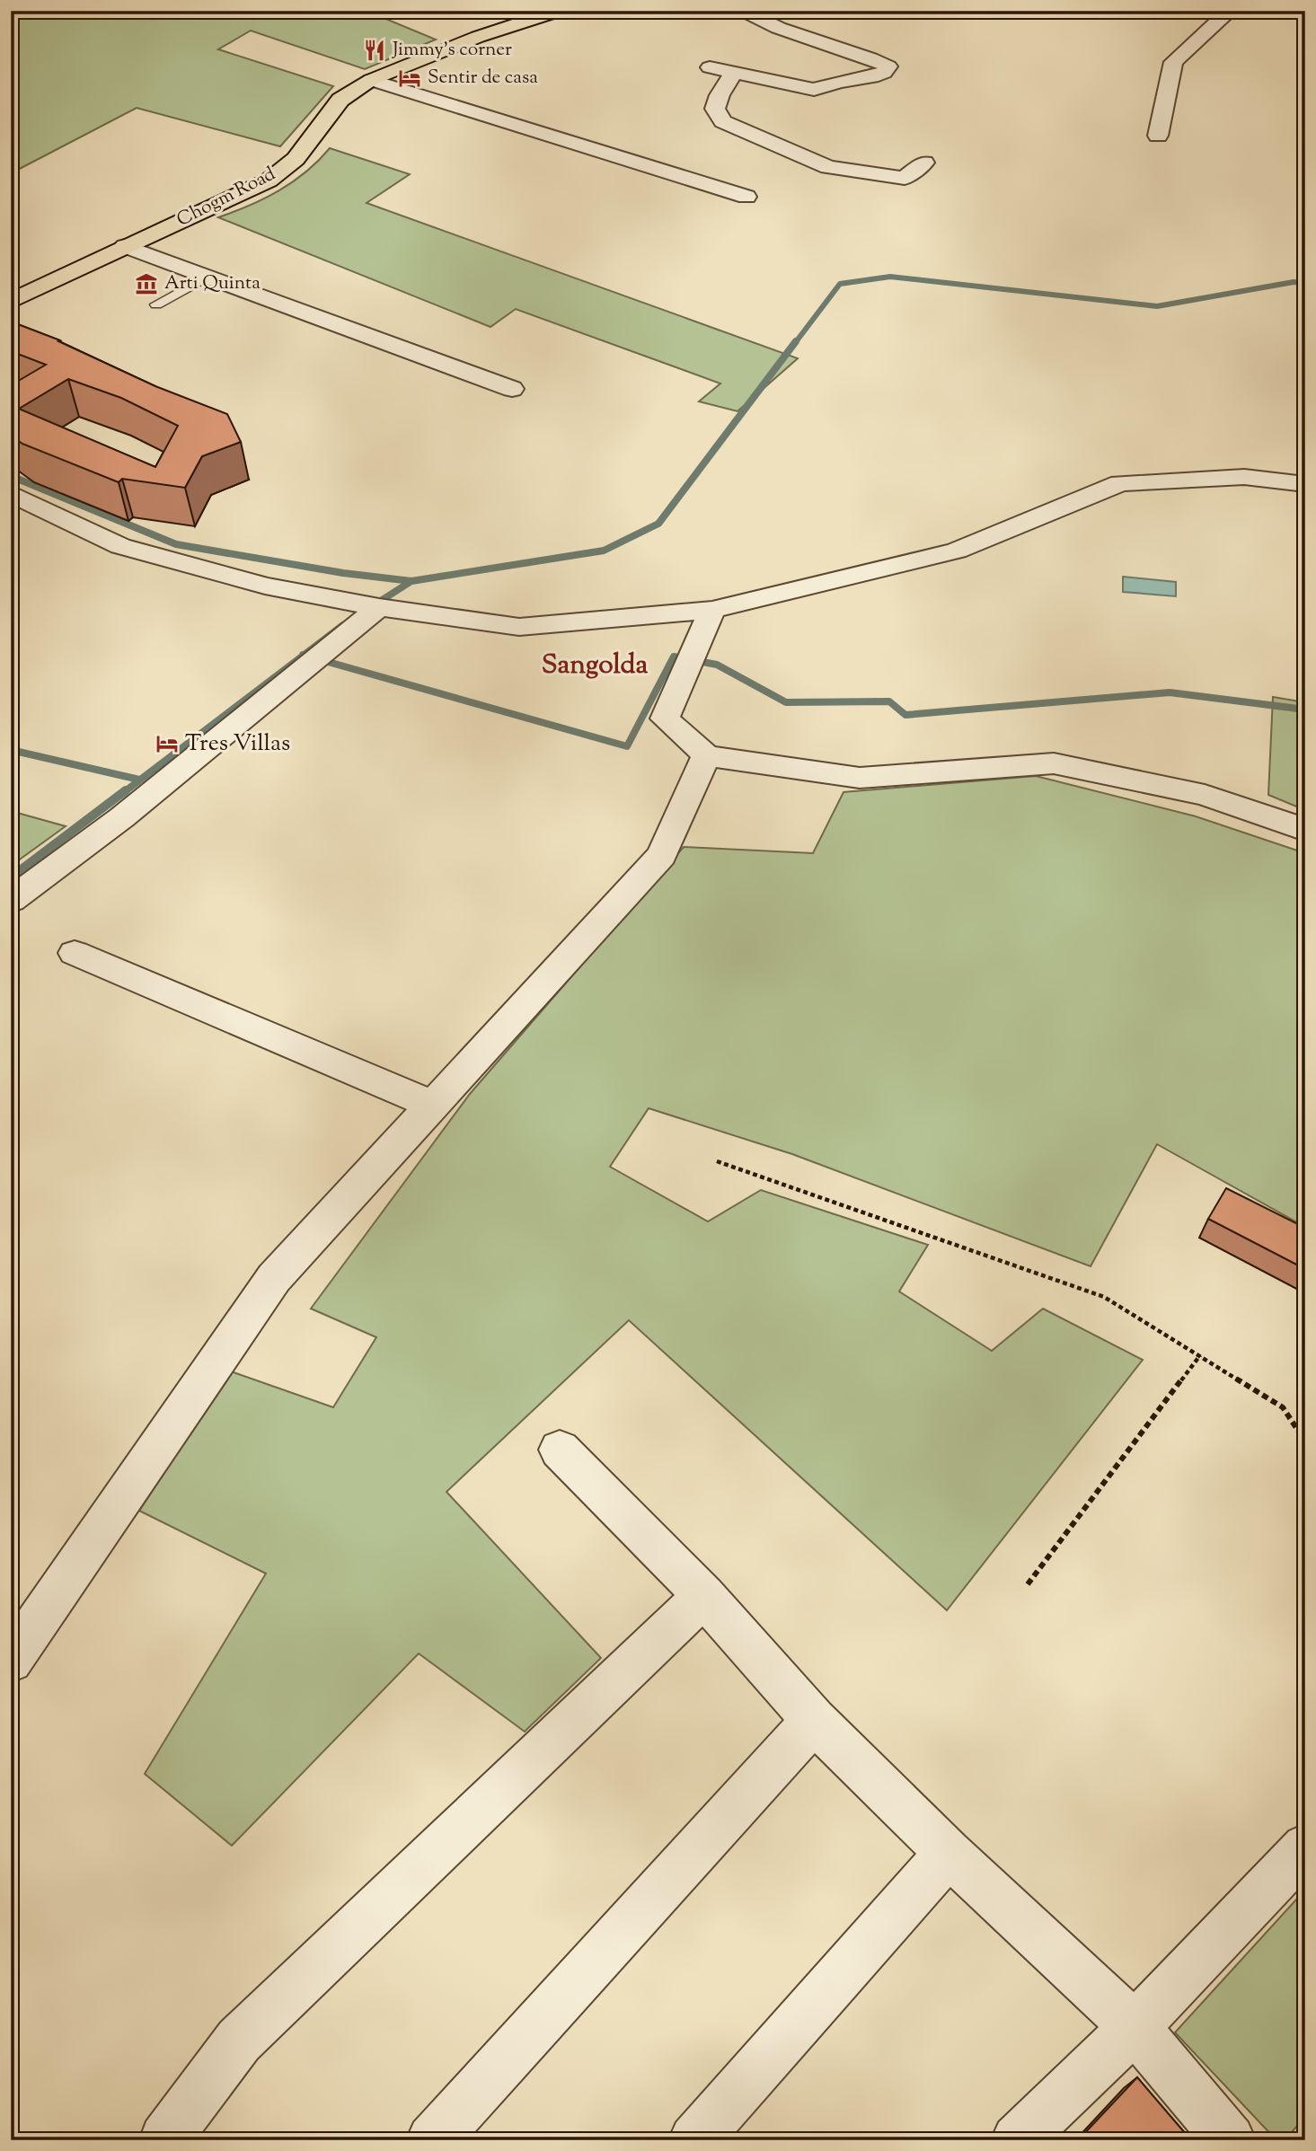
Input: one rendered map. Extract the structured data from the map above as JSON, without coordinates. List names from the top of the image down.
{
  "streets": {
    "main road": ["Chogm Road"]
  },
  "districts": ["Sangolda"],
  "places": {
    "restaurant": ["Jimmy's corner"],
    "hotel": ["Sentir de casa", "Tres Villas"],
    "museum": ["Arti Quinta"]
  }
}
